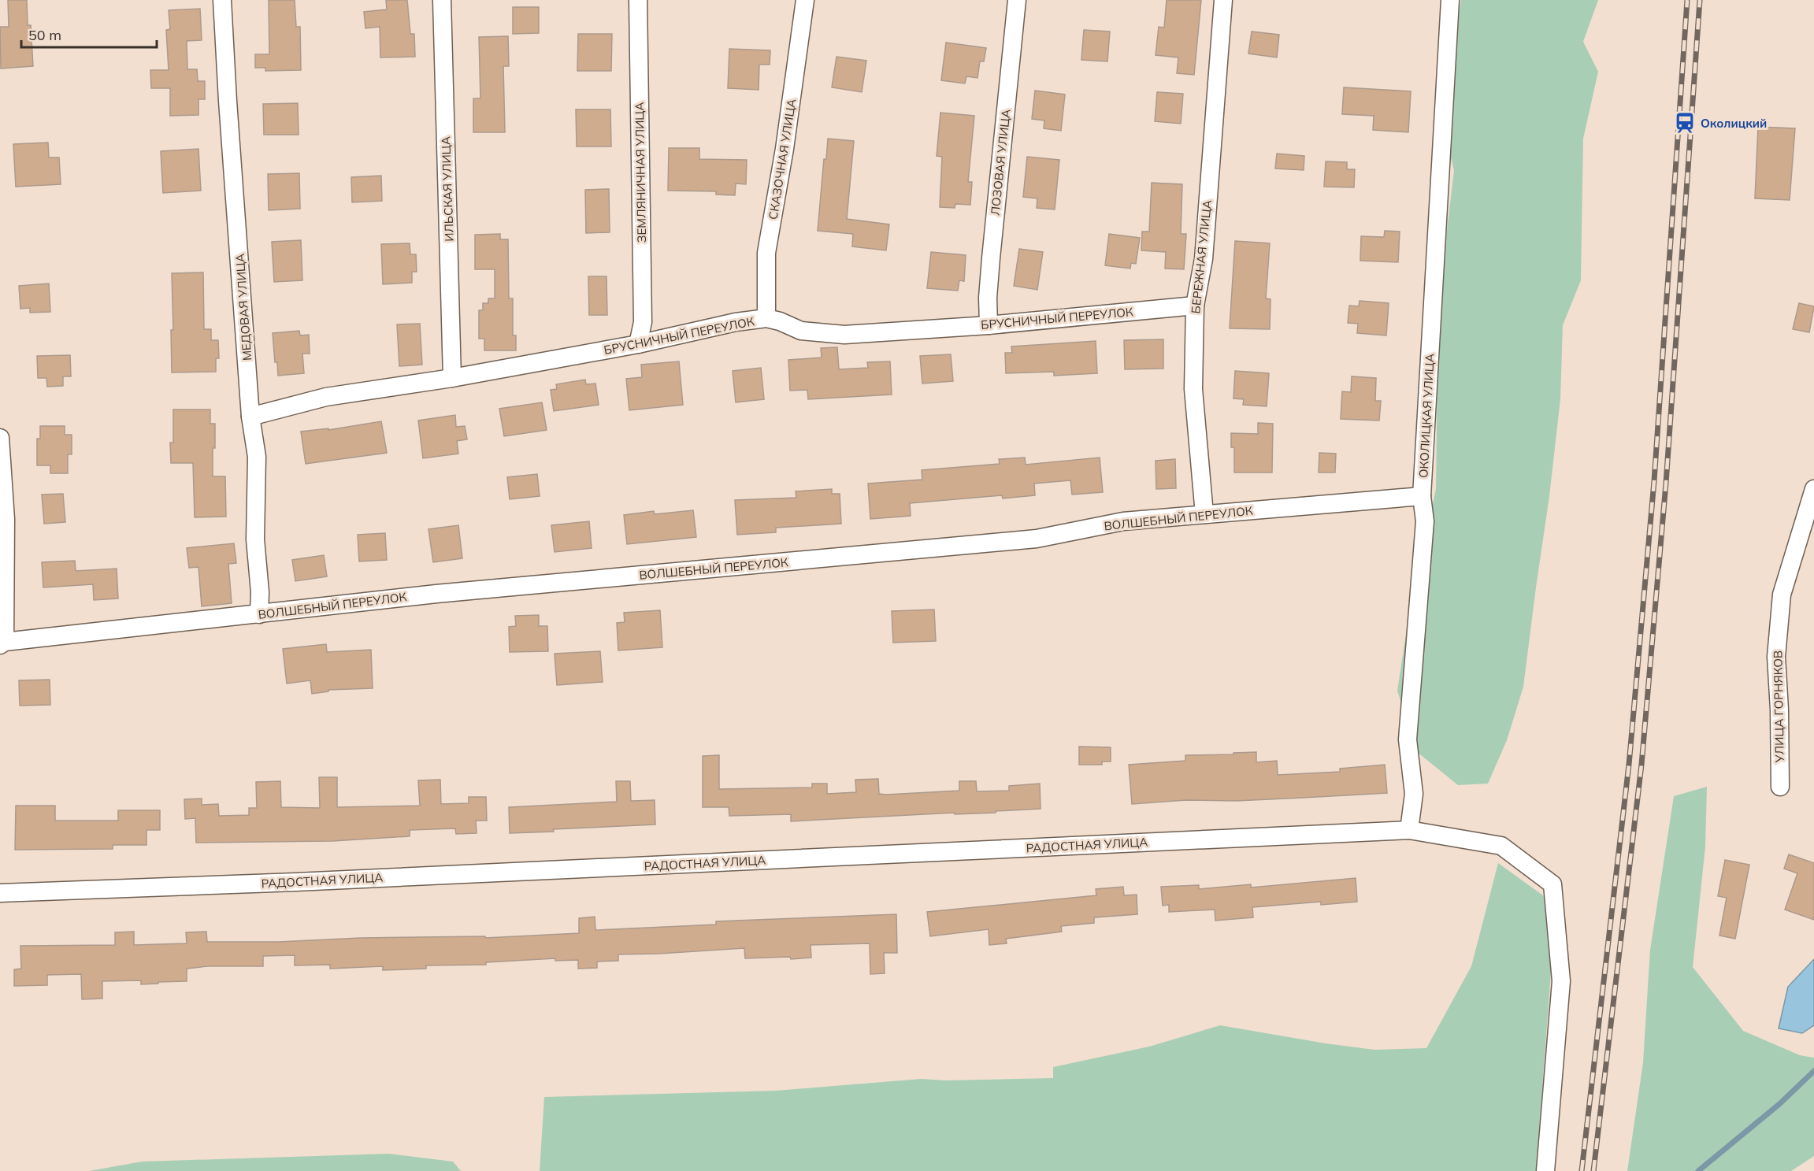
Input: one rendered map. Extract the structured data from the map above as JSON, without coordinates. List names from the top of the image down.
{
  "streets": {
    "street": [
      "СКАЗОЧНАЯ УЛИЦА",
      "ЛОЗОВАЯ УЛИЦА",
      "ЗЕМЛЯНИЧНАЯ УЛИЦА",
      "ИЛЬСКАЯ УЛИЦА",
      "БЕРЕЖНАЯ УЛИЦА",
      "МЕДОВАЯ УЛИЦА",
      "БРУСНИЧНЫЙ ПЕРЕУЛОК",
      "ОКОЛИЦКАЯ УЛИЦА",
      "ВОЛШЕБНЫЙ ПЕРЕУЛОК",
      "УЛИЦА ГОРНЯКОВ",
      "РАДОСТНАЯ УЛИЦА"
    ]
  },
  "crossings": [
    ["СКАЗОЧНАЯ УЛИЦА", "БРУСНИЧНЫЙ ПЕРЕУЛОК"],
    ["ЛОЗОВАЯ УЛИЦА", "БРУСНИЧНЫЙ ПЕРЕУЛОК"],
    ["ЗЕМЛЯНИЧНАЯ УЛИЦА", "БРУСНИЧНЫЙ ПЕРЕУЛОК"],
    ["ИЛЬСКАЯ УЛИЦА", "БРУСНИЧНЫЙ ПЕРЕУЛОК"],
    ["БЕРЕЖНАЯ УЛИЦА", "БРУСНИЧНЫЙ ПЕРЕУЛОК"],
    ["БЕРЕЖНАЯ УЛИЦА", "ВОЛШЕБНЫЙ ПЕРЕУЛОК"],
    ["МЕДОВАЯ УЛИЦА", "БРУСНИЧНЫЙ ПЕРЕУЛОК"],
    ["МЕДОВАЯ УЛИЦА", "ВОЛШЕБНЫЙ ПЕРЕУЛОК"],
    ["ОКОЛИЦКАЯ УЛИЦА", "ВОЛШЕБНЫЙ ПЕРЕУЛОК"],
    ["ОКОЛИЦКАЯ УЛИЦА", "РАДОСТНАЯ УЛИЦА"]
  ],
  "places": {
    "station": ["Околицкий"]
  },
  "scale_bar": "50 m"
}
